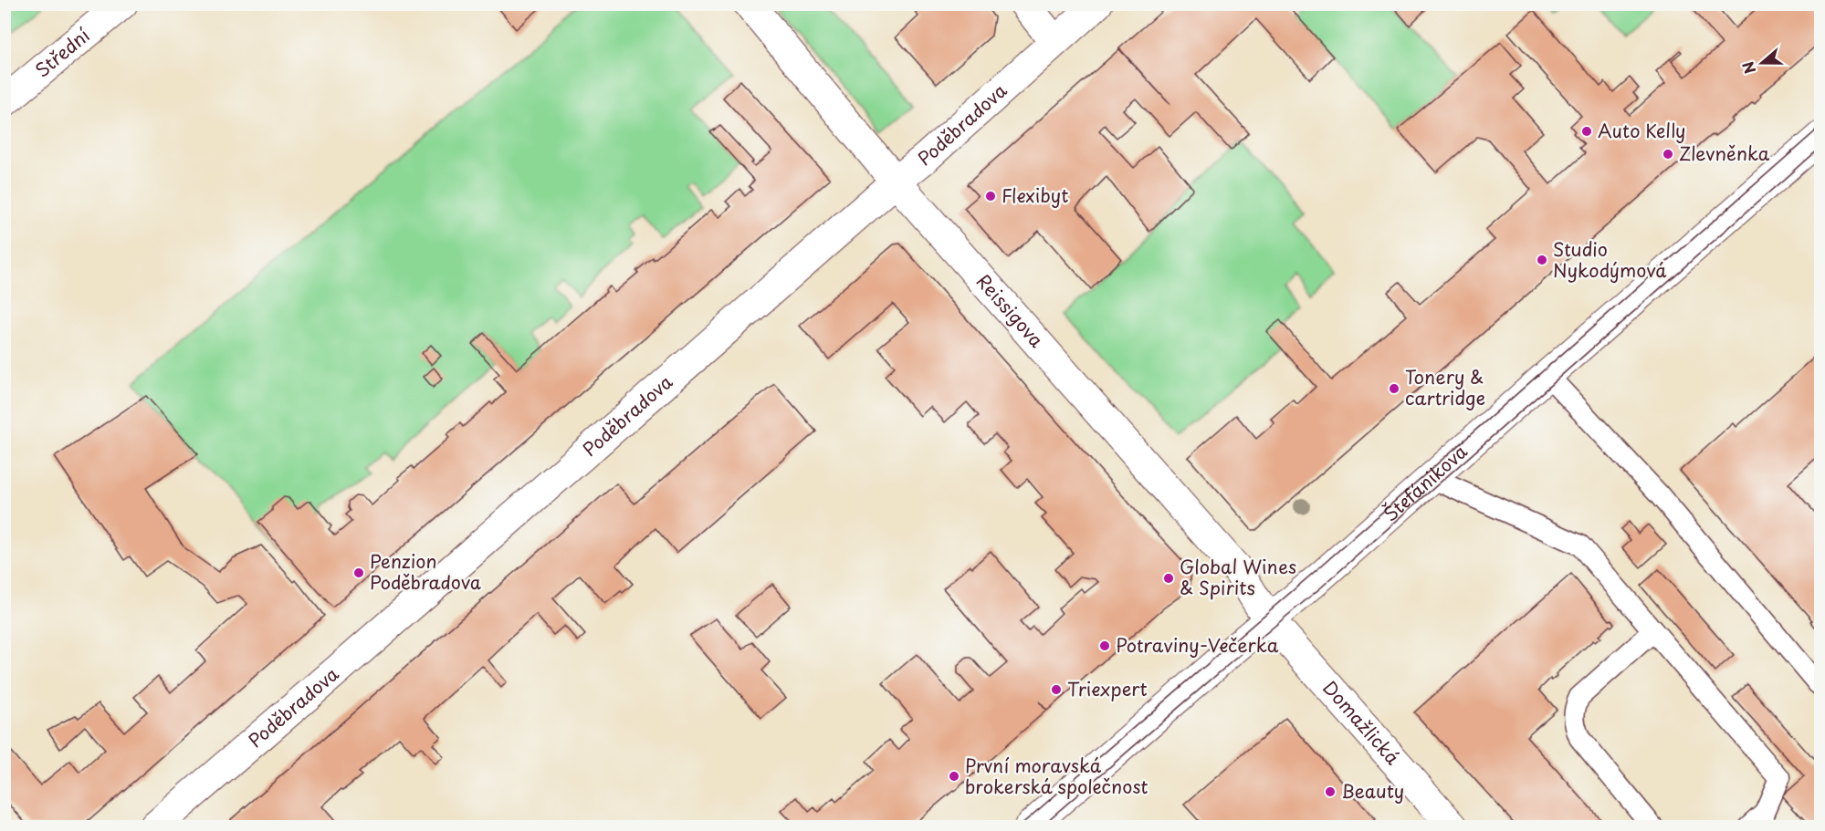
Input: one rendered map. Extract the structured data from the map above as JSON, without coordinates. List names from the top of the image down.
{
  "streets": {
    "street": [
      "Střední",
      "Poděbradova",
      "Reissigova",
      "Štefánikova",
      "Domažlická"
    ]
  },
  "crossings": [
    ["Poděbradova", "Reissigova"],
    ["Reissigova", "Štefánikova"],
    ["Reissigova", "Domažlická"],
    ["Štefánikova", "Domažlická"]
  ],
  "places": [
    "Auto Kelly",
    "Zlevněnka",
    "Flexibyt",
    "Studio Nykodýmová",
    "Tonery & cartridge",
    "Penzion Poděbradova",
    "Global Wines & Spirits",
    "Potraviny-Večerka",
    "Triexpert",
    "První moravská brokerská společnost",
    "Beauty"
  ],
  "north": "left"
}
